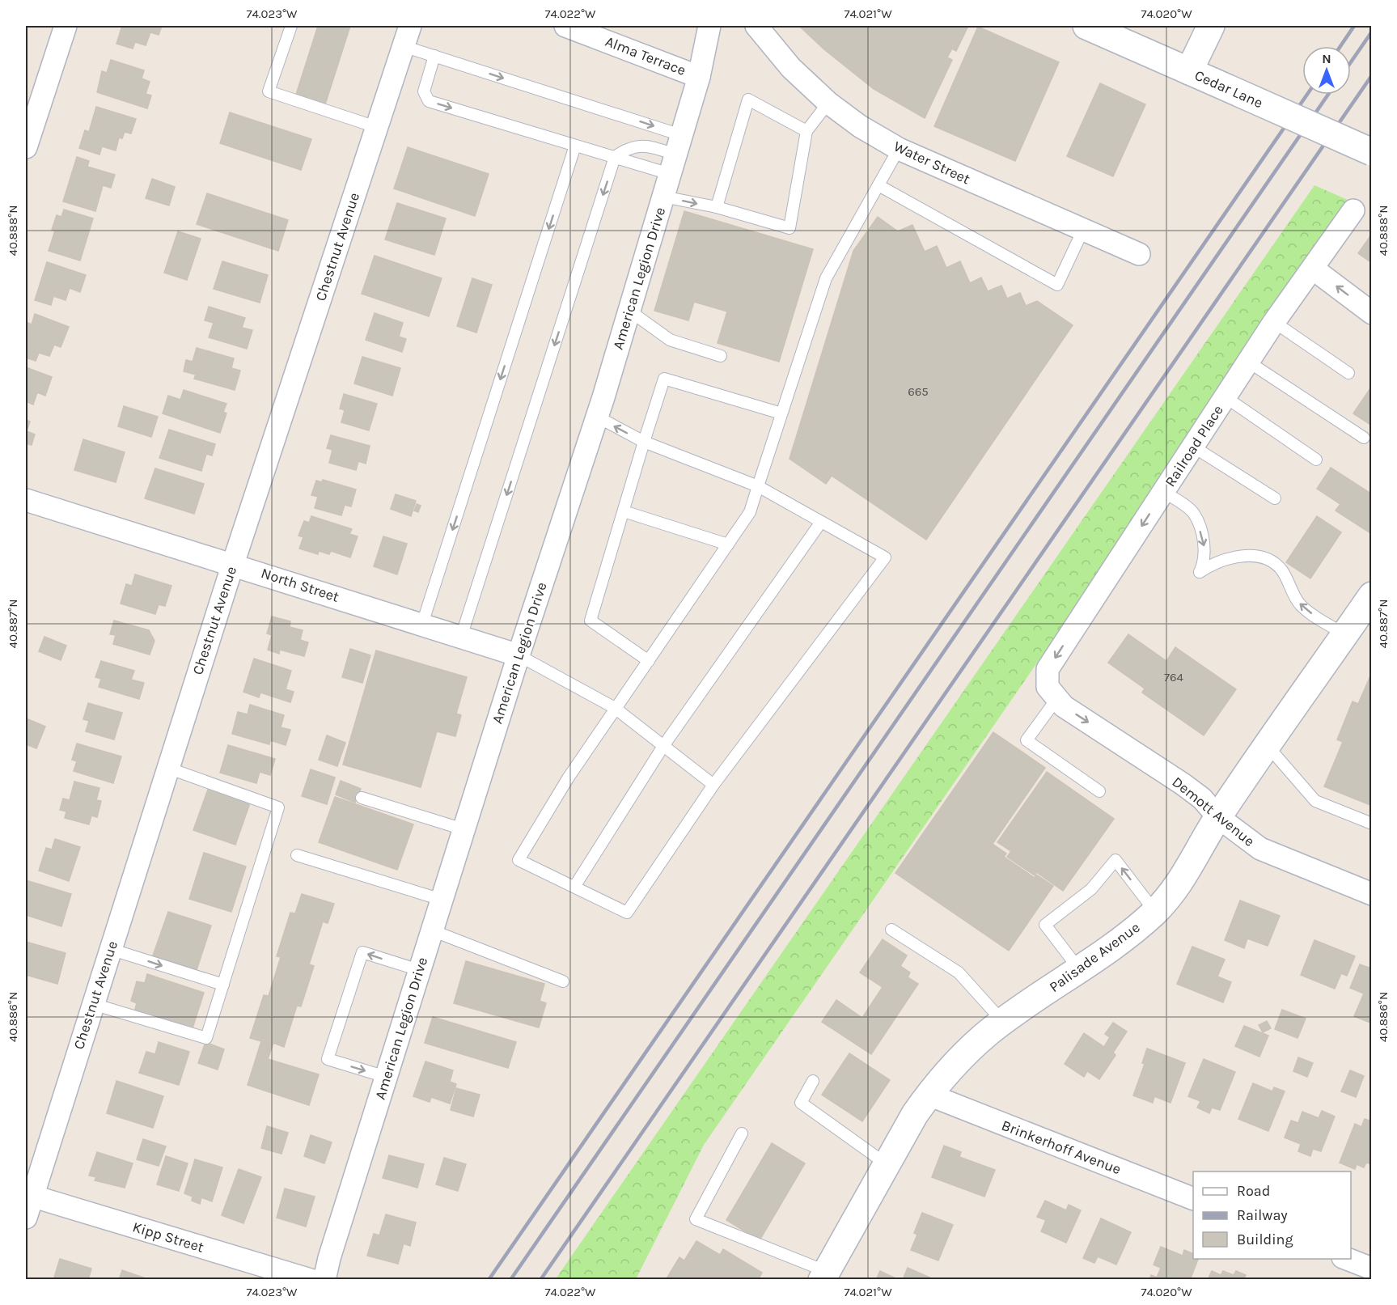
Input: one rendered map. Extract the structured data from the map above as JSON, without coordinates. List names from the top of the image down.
{
  "streets": {
    "street": [
      "Alma Terrace",
      "Cedar Lane",
      "Water Street",
      "Chestnut Avenue",
      "American Legion Drive",
      "Railroad Place",
      "North Street",
      "Demott Avenue",
      "Palisade Avenue",
      "Brinkerhoff Avenue",
      "Kipp Street"
    ]
  },
  "crossings": [
    ["Alma Terrace", "American Legion Drive"],
    ["Chestnut Avenue", "North Street"],
    ["Chestnut Avenue", "Kipp Street"],
    ["American Legion Drive", "North Street"],
    ["Railroad Place", "Demott Avenue"],
    ["Demott Avenue", "Palisade Avenue"],
    ["Palisade Avenue", "Brinkerhoff Avenue"]
  ],
  "one_way": ["Railroad Place", "Demott Avenue"],
  "house_numbers": ["665", "764"],
  "legend": ["Road", "Railway", "Building"],
  "north": "top",
  "coordinates": [
    "74.023°W",
    "74.022°W",
    "74.021°W",
    "74.020°W",
    "40.888°N",
    "40.887°N",
    "40.886°N"
  ]
}
